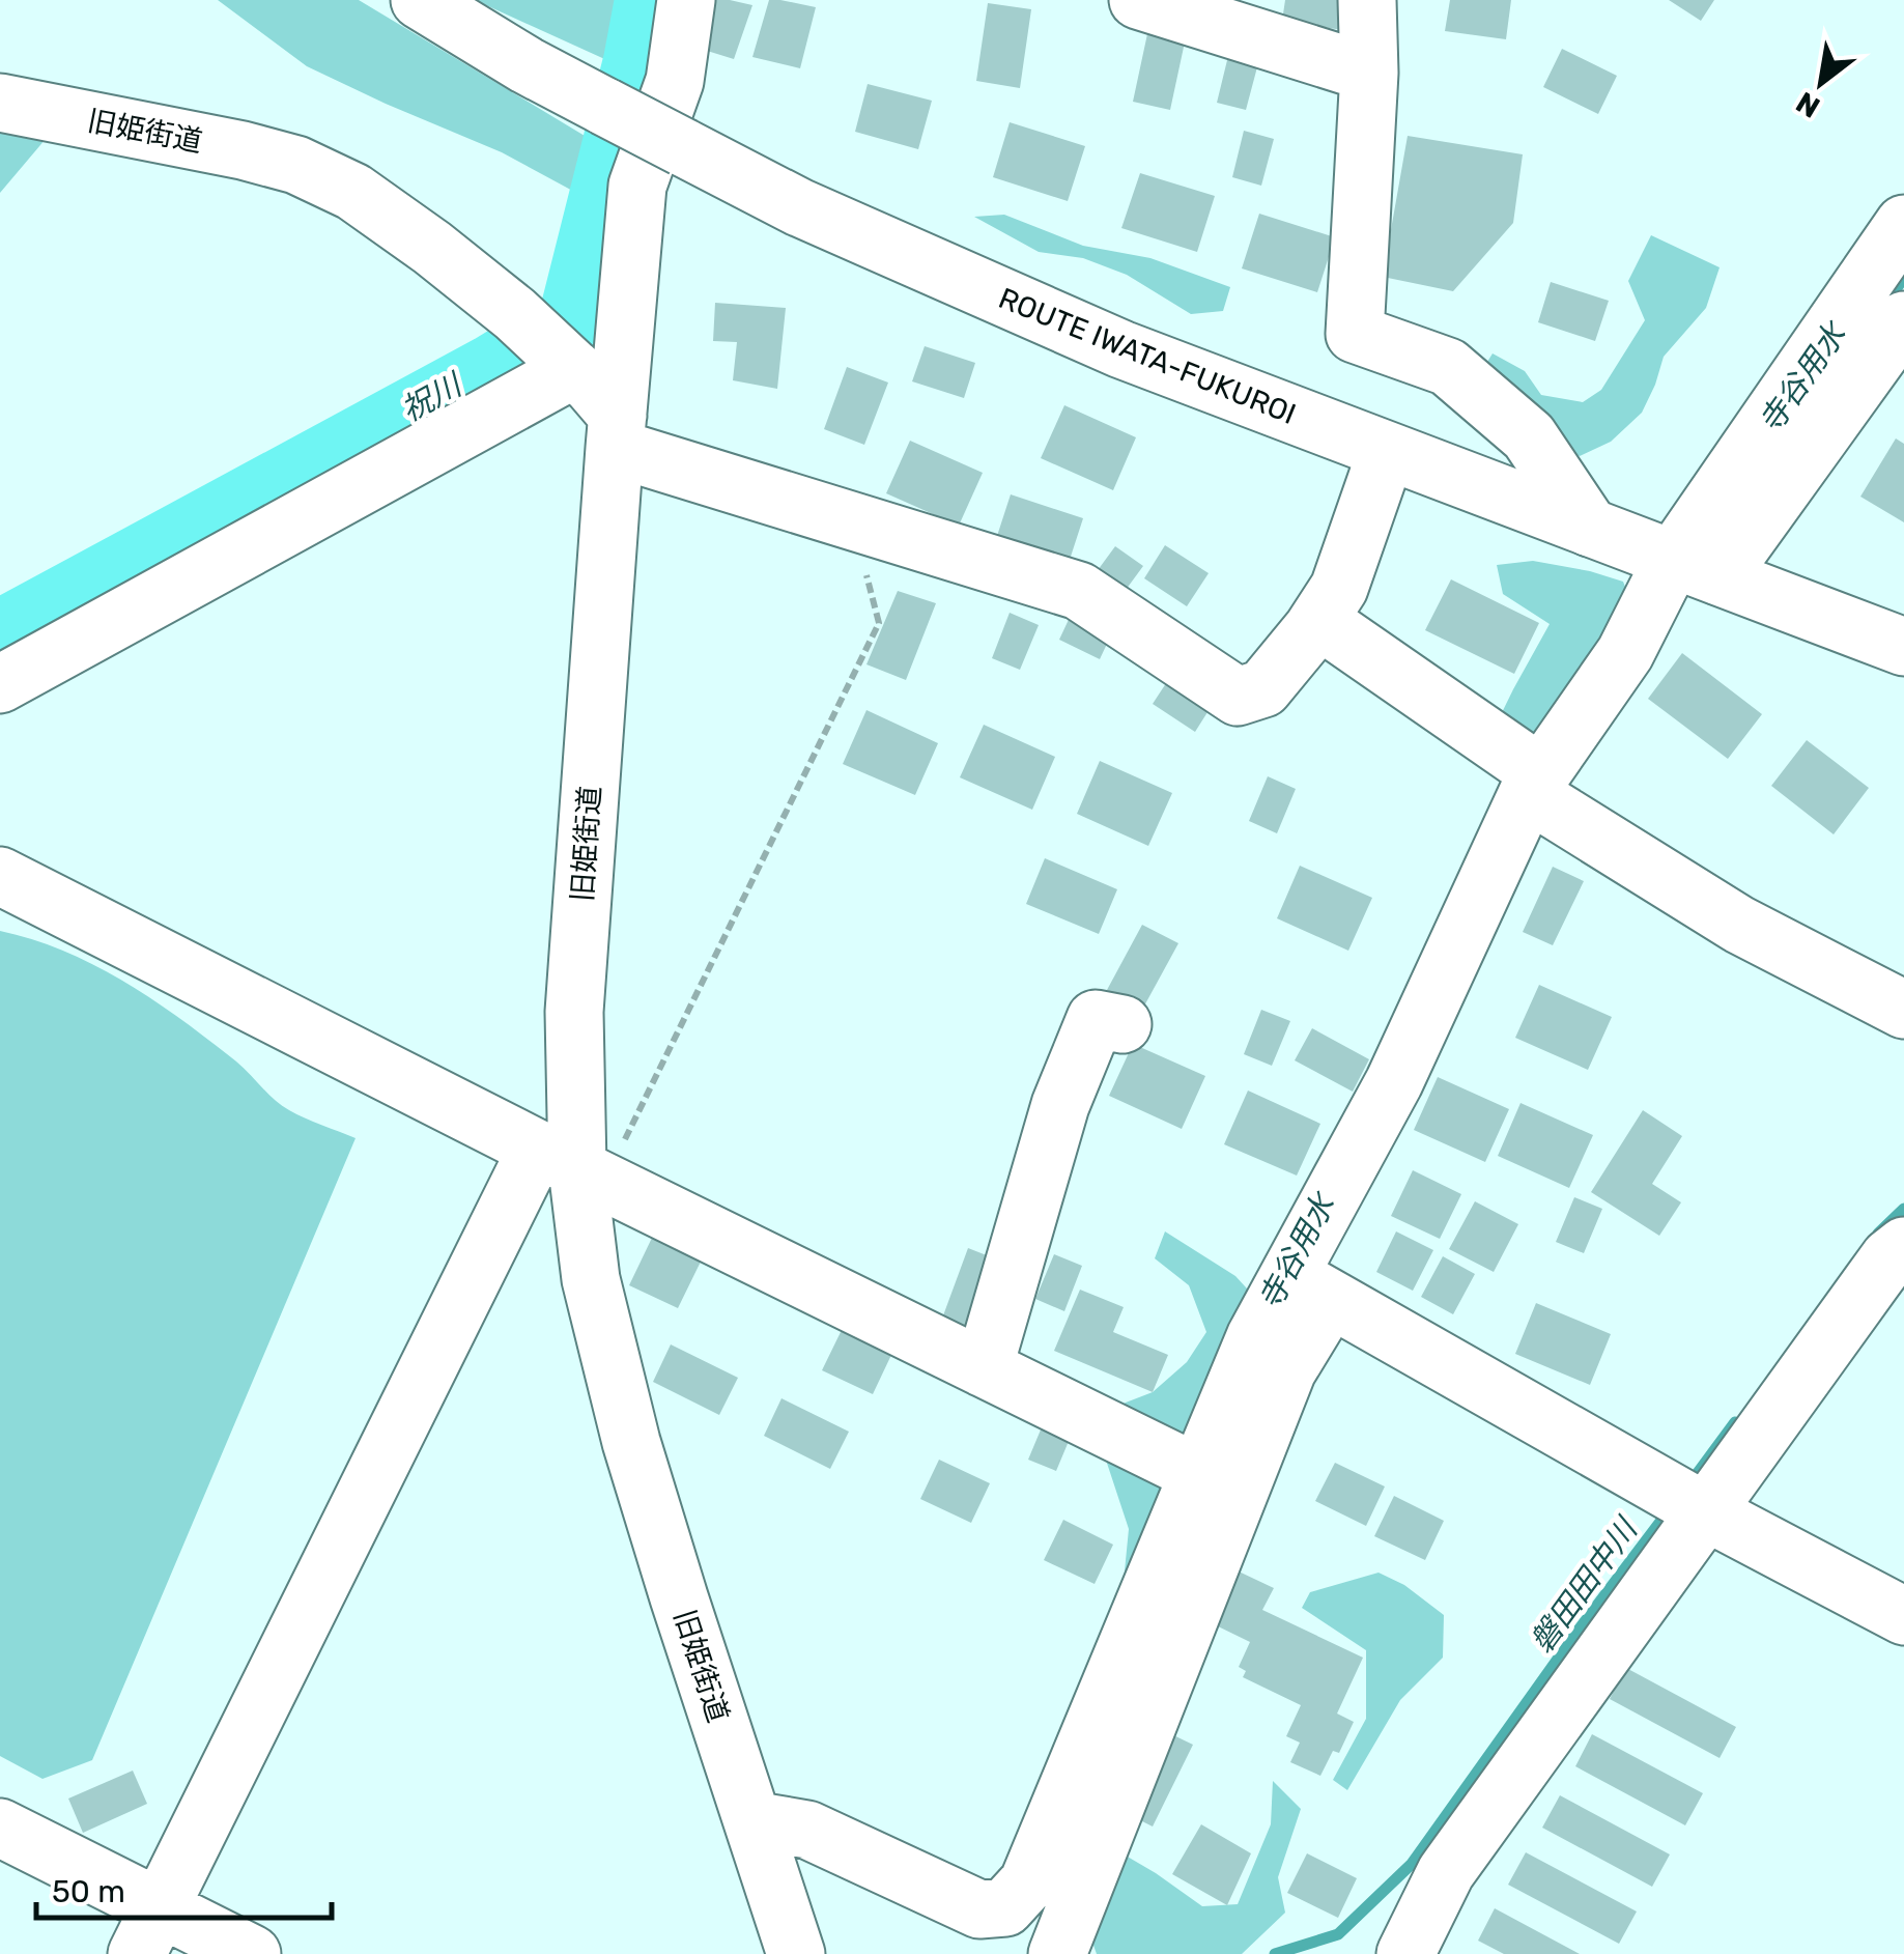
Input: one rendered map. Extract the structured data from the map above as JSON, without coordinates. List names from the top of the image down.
{
  "streets": {
    "street": ["旧姫街道", "ROUTE IWATA-FUKUROI"]
  },
  "water": ["寺谷用水", "祝川", "磐田田中川"],
  "scale_bar": "50 m",
  "north": "bottom left"
}
